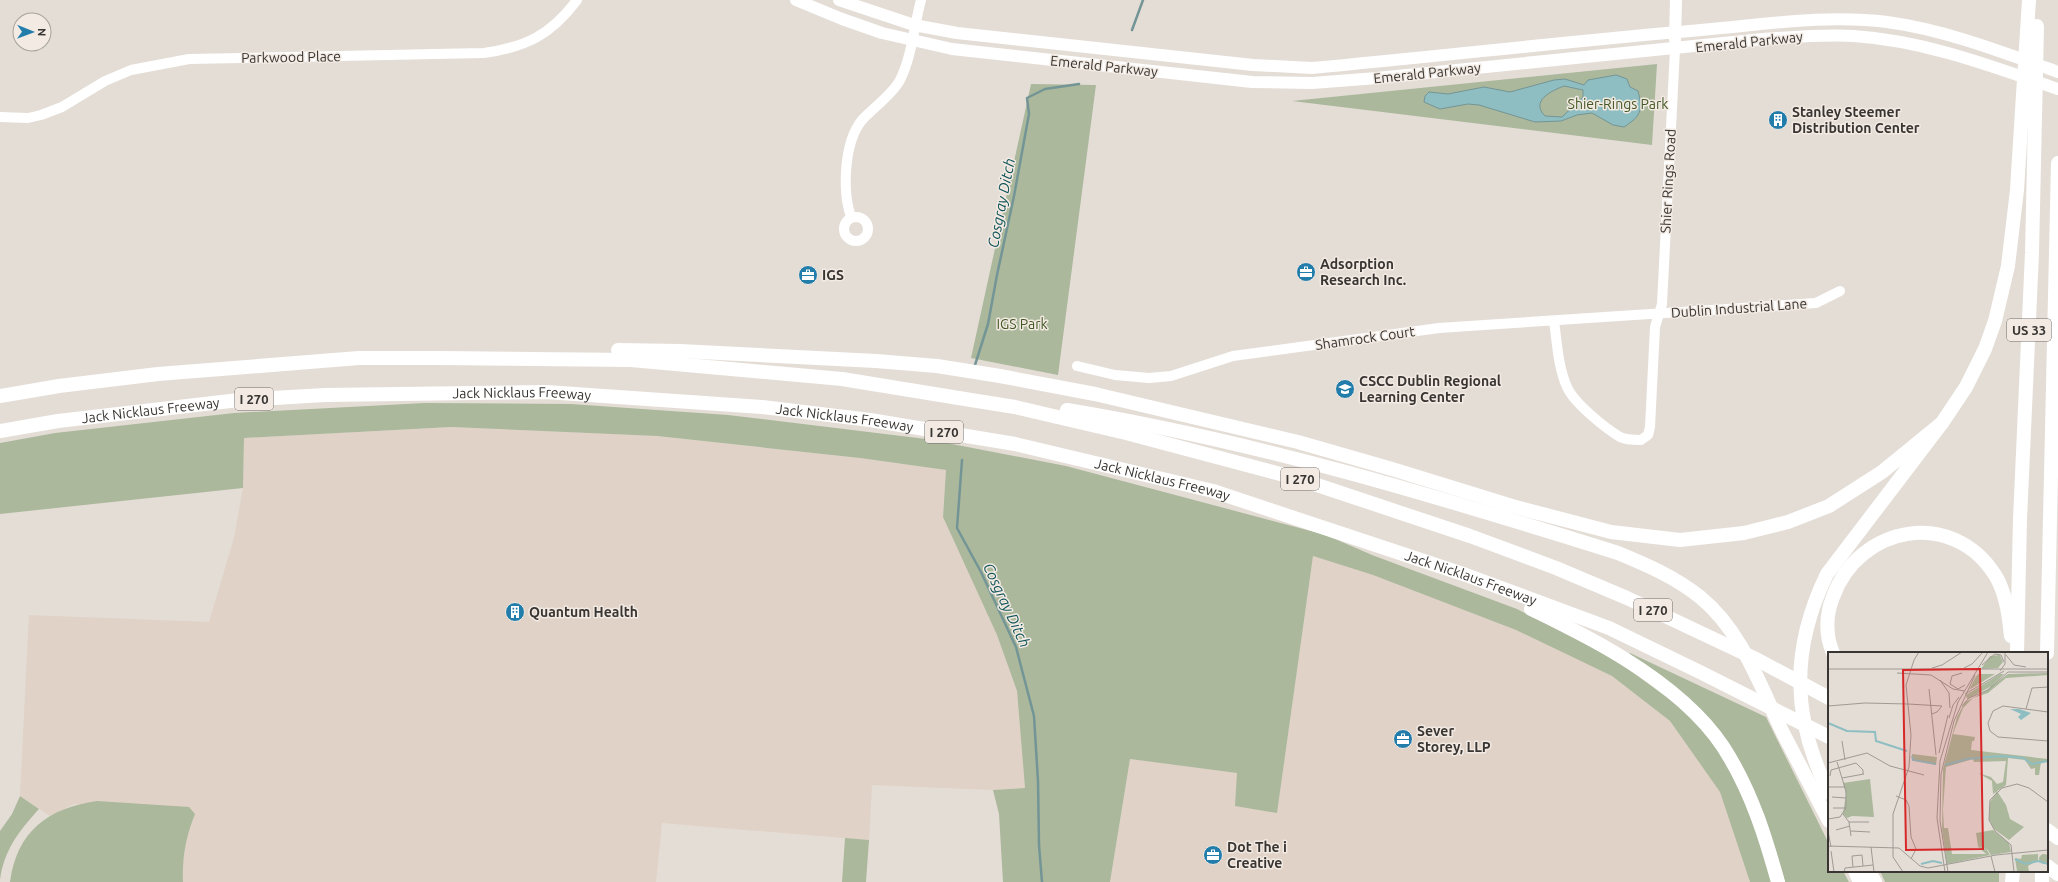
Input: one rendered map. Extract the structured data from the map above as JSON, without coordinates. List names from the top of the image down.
{
  "streets": {
    "highway": ["US 33", "Jack Nicklaus Freeway", "I 270"],
    "main road": ["Emerald Parkway", "Shier Rings Road"],
    "street": ["Parkwood Place", "Dublin Industrial Lane", "Shamrock Court"]
  },
  "crossings": [
    ["Emerald Parkway", "Shier Rings Road"],
    ["Shier Rings Road", "Dublin Industrial Lane"],
    ["Shier Rings Road", "Shamrock Court"],
    ["Dublin Industrial Lane", "Shamrock Court"]
  ],
  "water": ["Cosgray Ditch"],
  "parks": ["Shier-Rings Park", "IGS Park"],
  "places": {
    "building": ["Stanley Steemer Distribution Center", "Quantum Health"],
    "office": [
      "Adsorption Research Inc.",
      "IGS",
      "Sever Storey, LLP",
      "Dot The i Creative"
    ],
    "school or university": ["CSCC Dublin Regional Learning Center"]
  },
  "north": "right"
}
